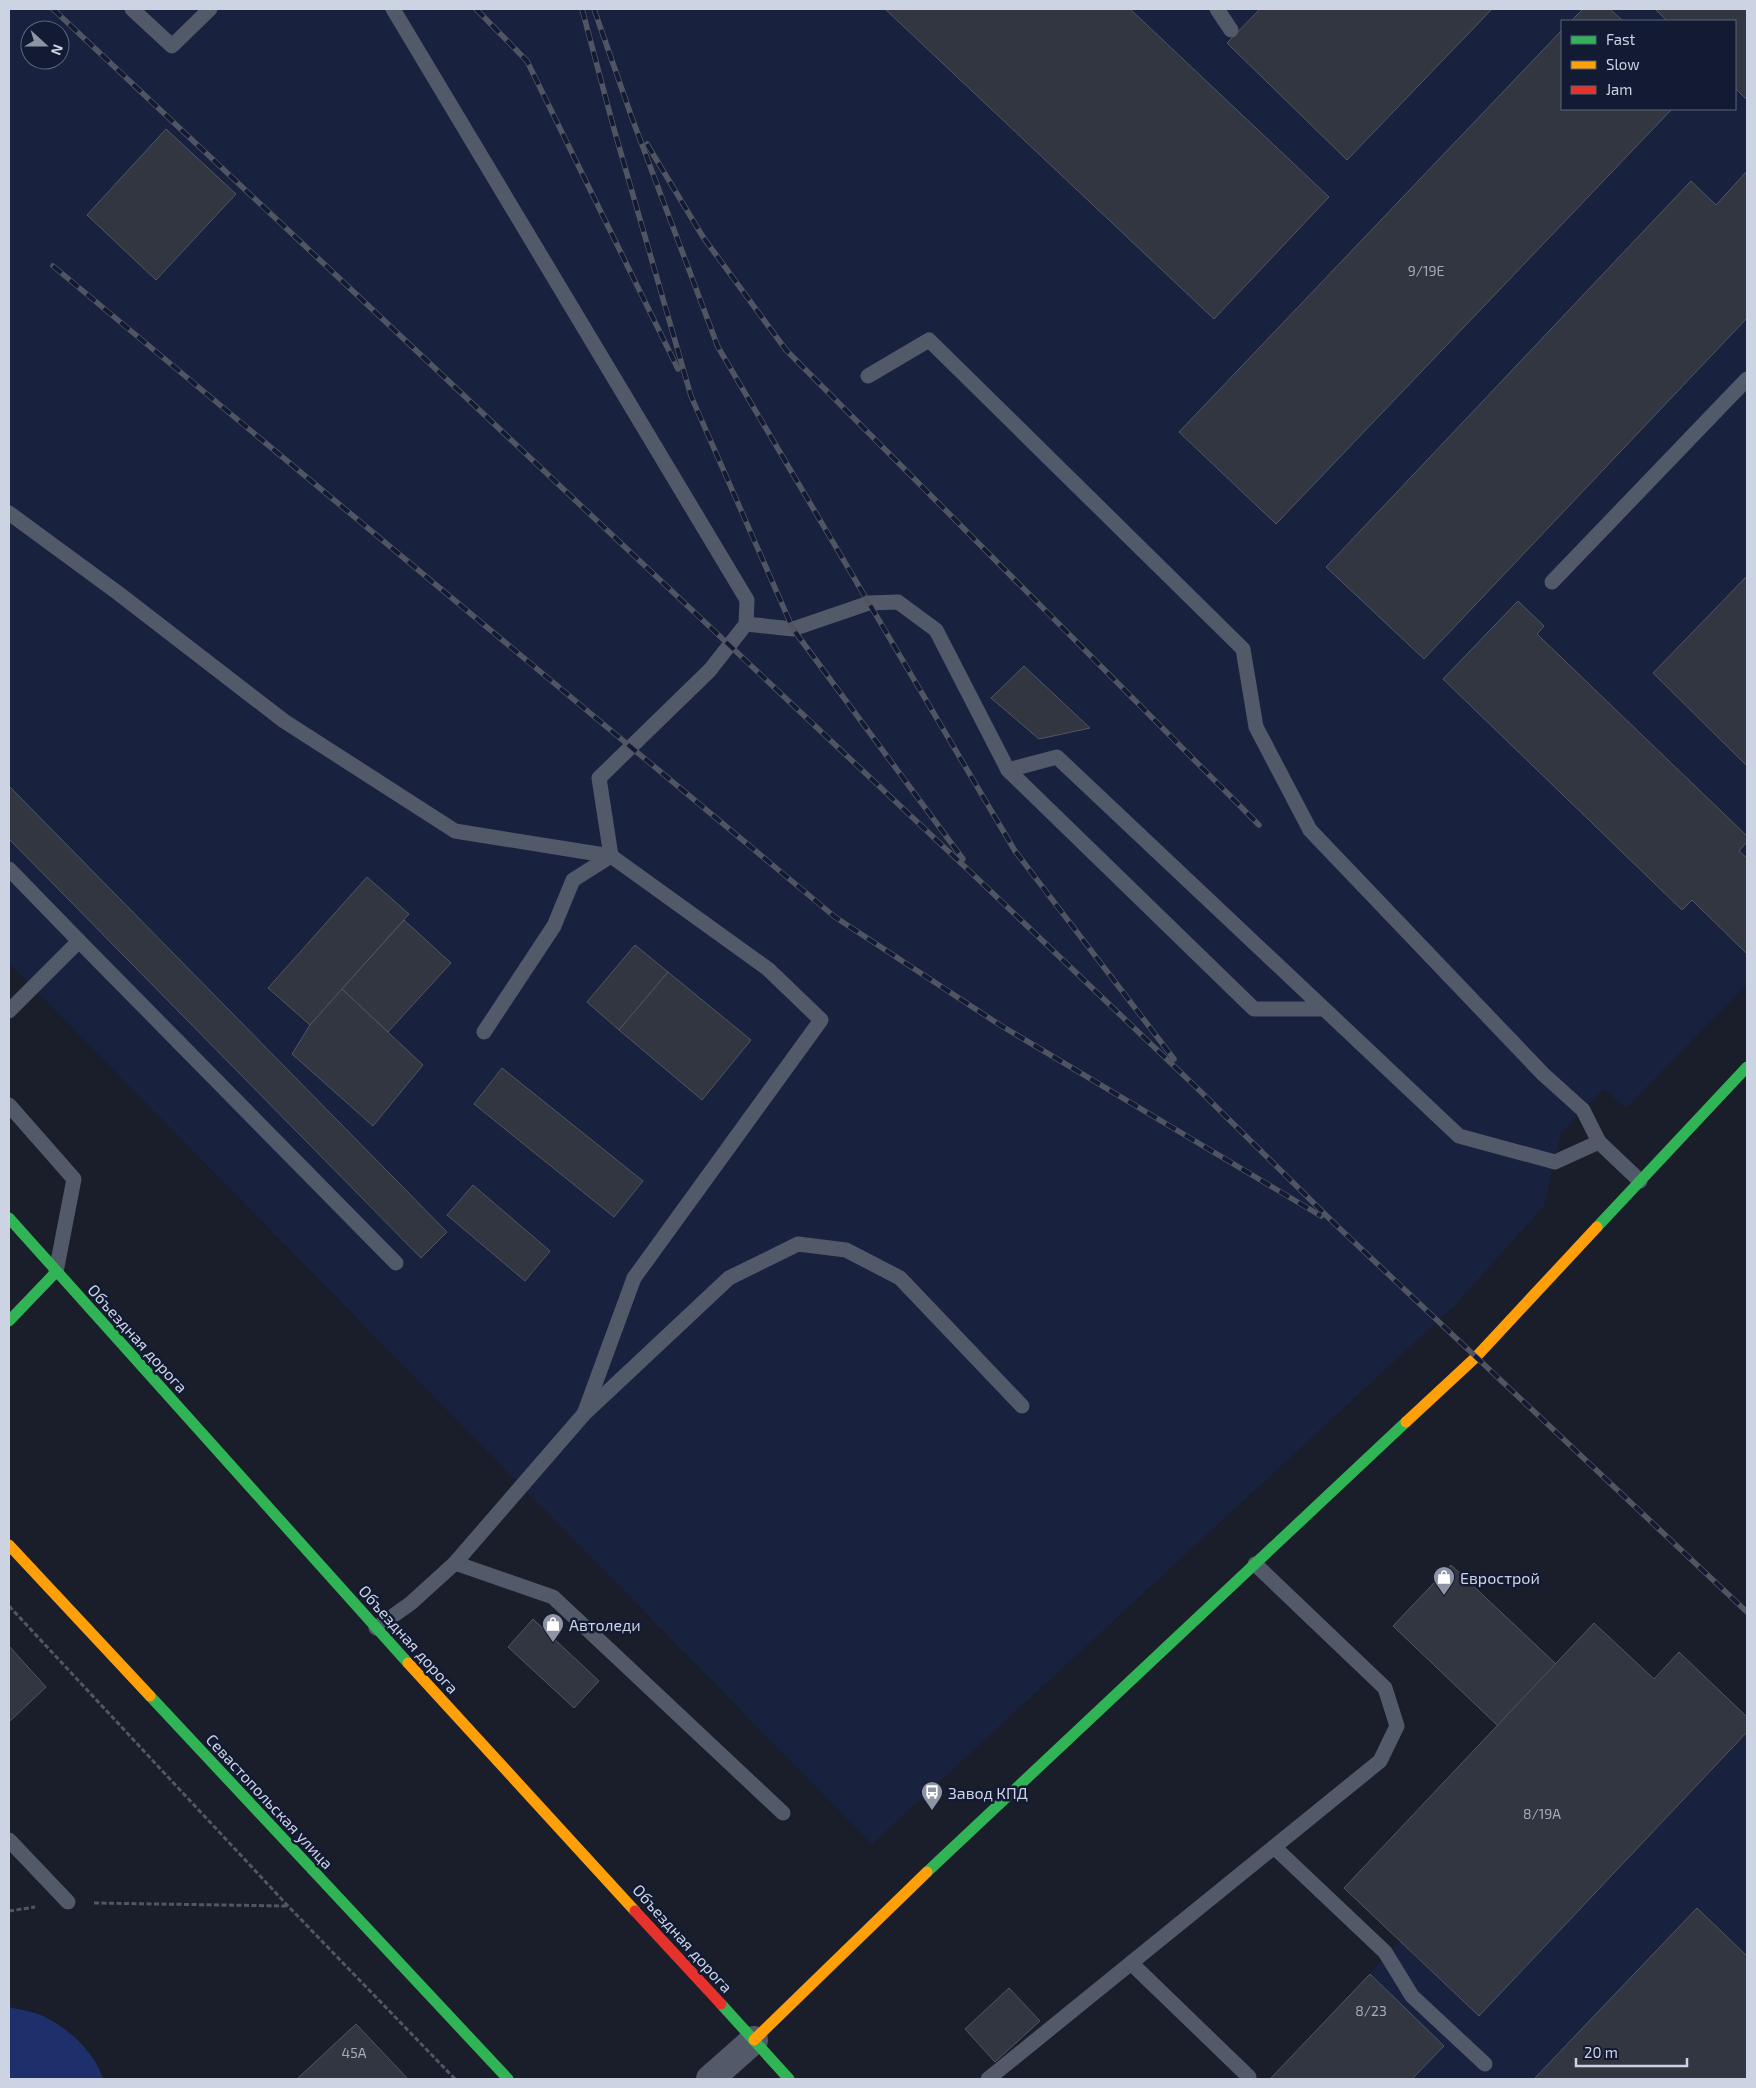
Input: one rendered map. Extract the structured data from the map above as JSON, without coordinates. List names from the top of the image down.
{
  "streets": {
    "street": ["Объездная дорога", "Севастопольская улица"]
  },
  "places": {
    "shop": ["Еврострой", "Автоледи"],
    "bus stop": ["Завод КПД"]
  },
  "house_numbers": [
    "9/19Е",
    "8/19А",
    "8/23",
    "45А"
  ],
  "legend": ["Fast", "Slow", "Jam"],
  "scale_bar": "20 m",
  "north": "right"
}
